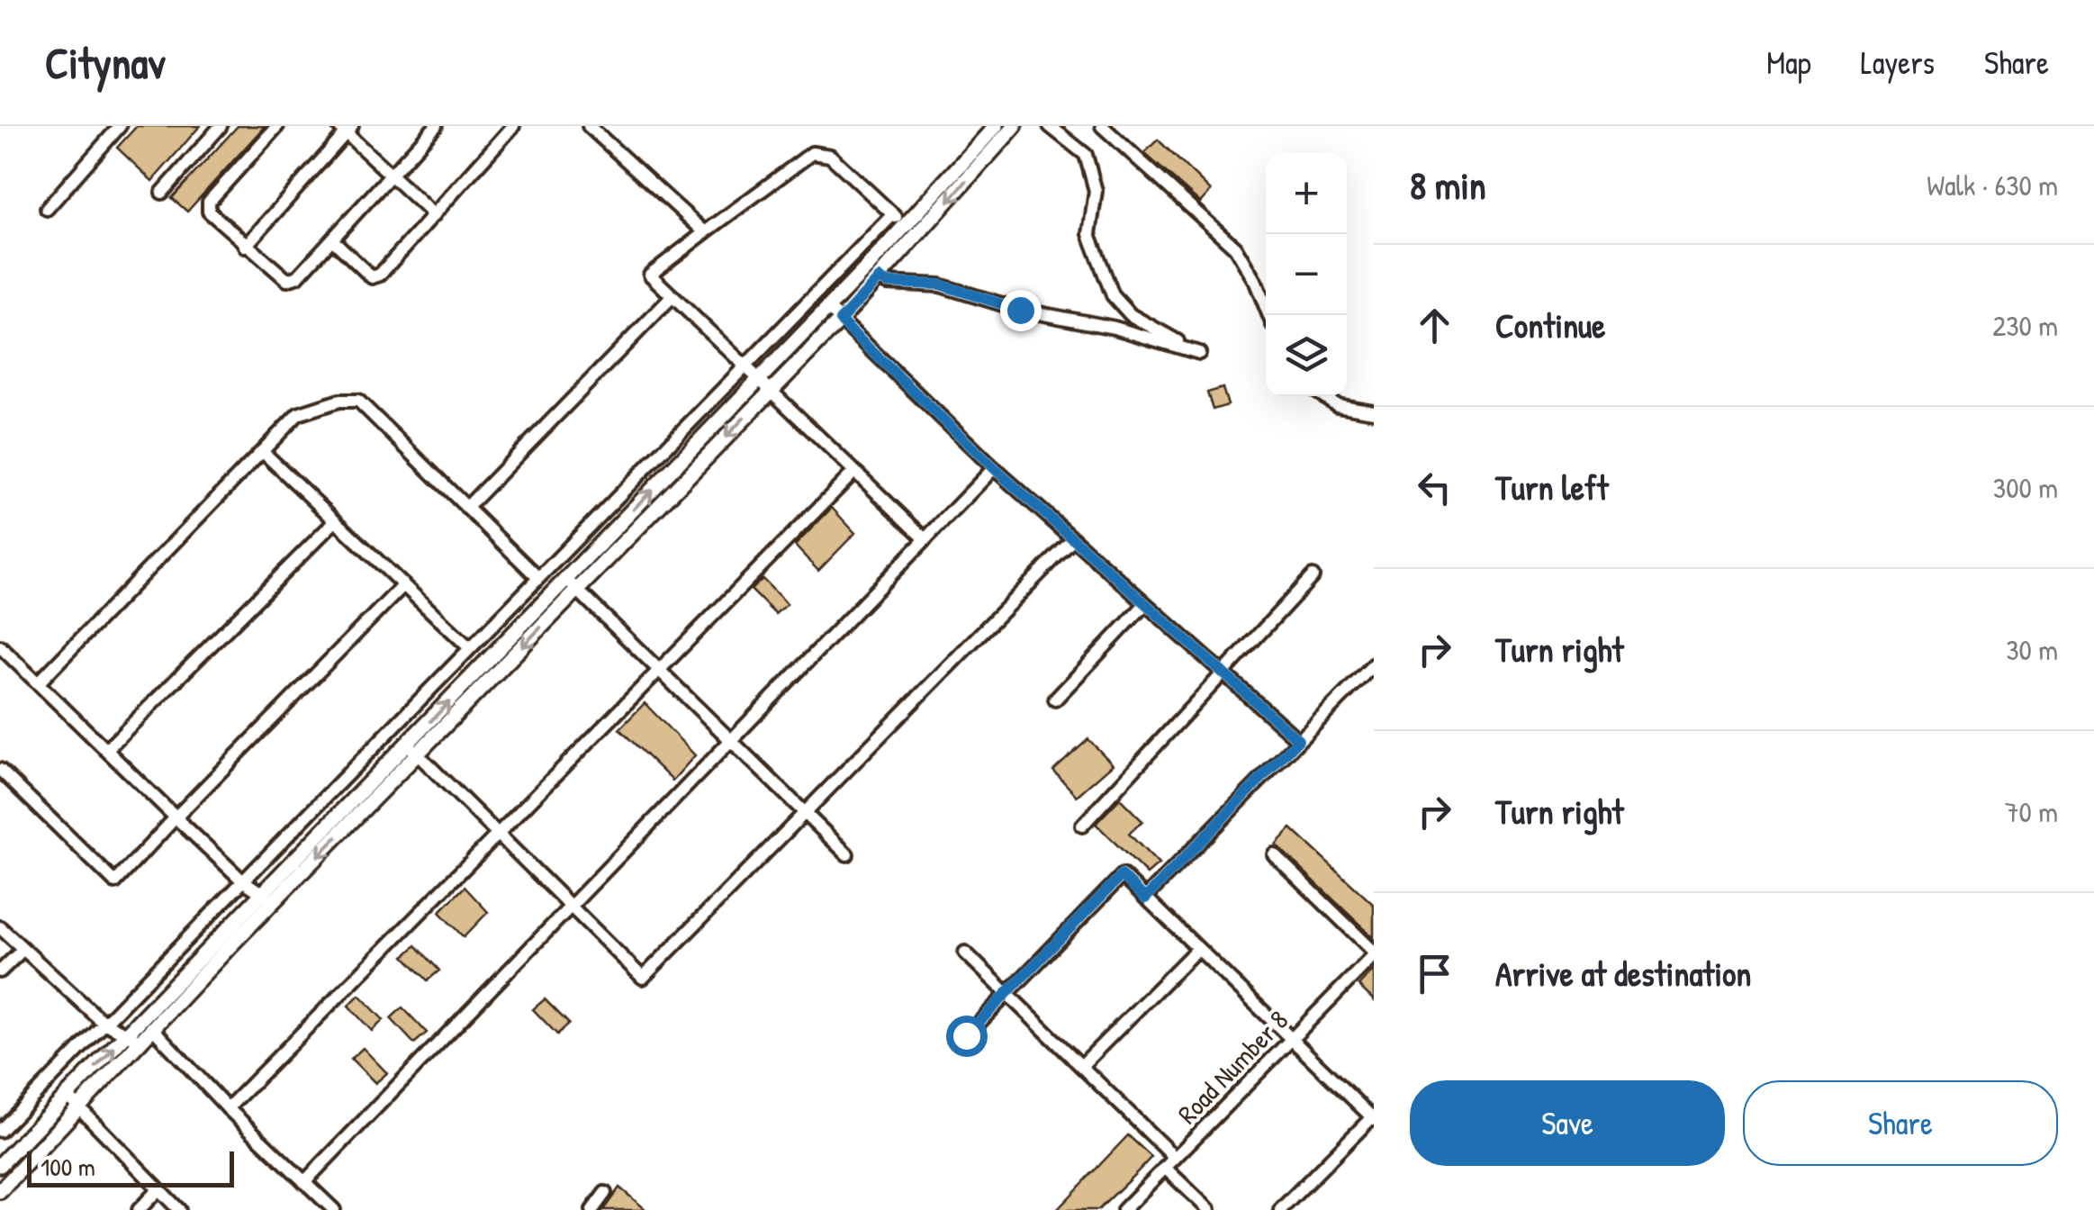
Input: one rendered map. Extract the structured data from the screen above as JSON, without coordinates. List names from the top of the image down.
{
  "streets": {
    "street": ["Road Number 8"]
  },
  "scale_bar": "100 m",
  "page": {
    "header": "Citynav",
    "nav": ["Map", "Layers", "Share"],
    "heading": ["8 min", "Walk · 630 m"],
    "map_buttons": ["+", "−"],
    "list": [
      ["Continue", "230 m"],
      ["Turn left", "300 m"],
      ["Turn right", "30 m"],
      ["Turn right", "70 m"],
      "Arrive at destination"
    ],
    "buttons": ["Save", "Share"],
    "scale": "100 m"
  }
}
